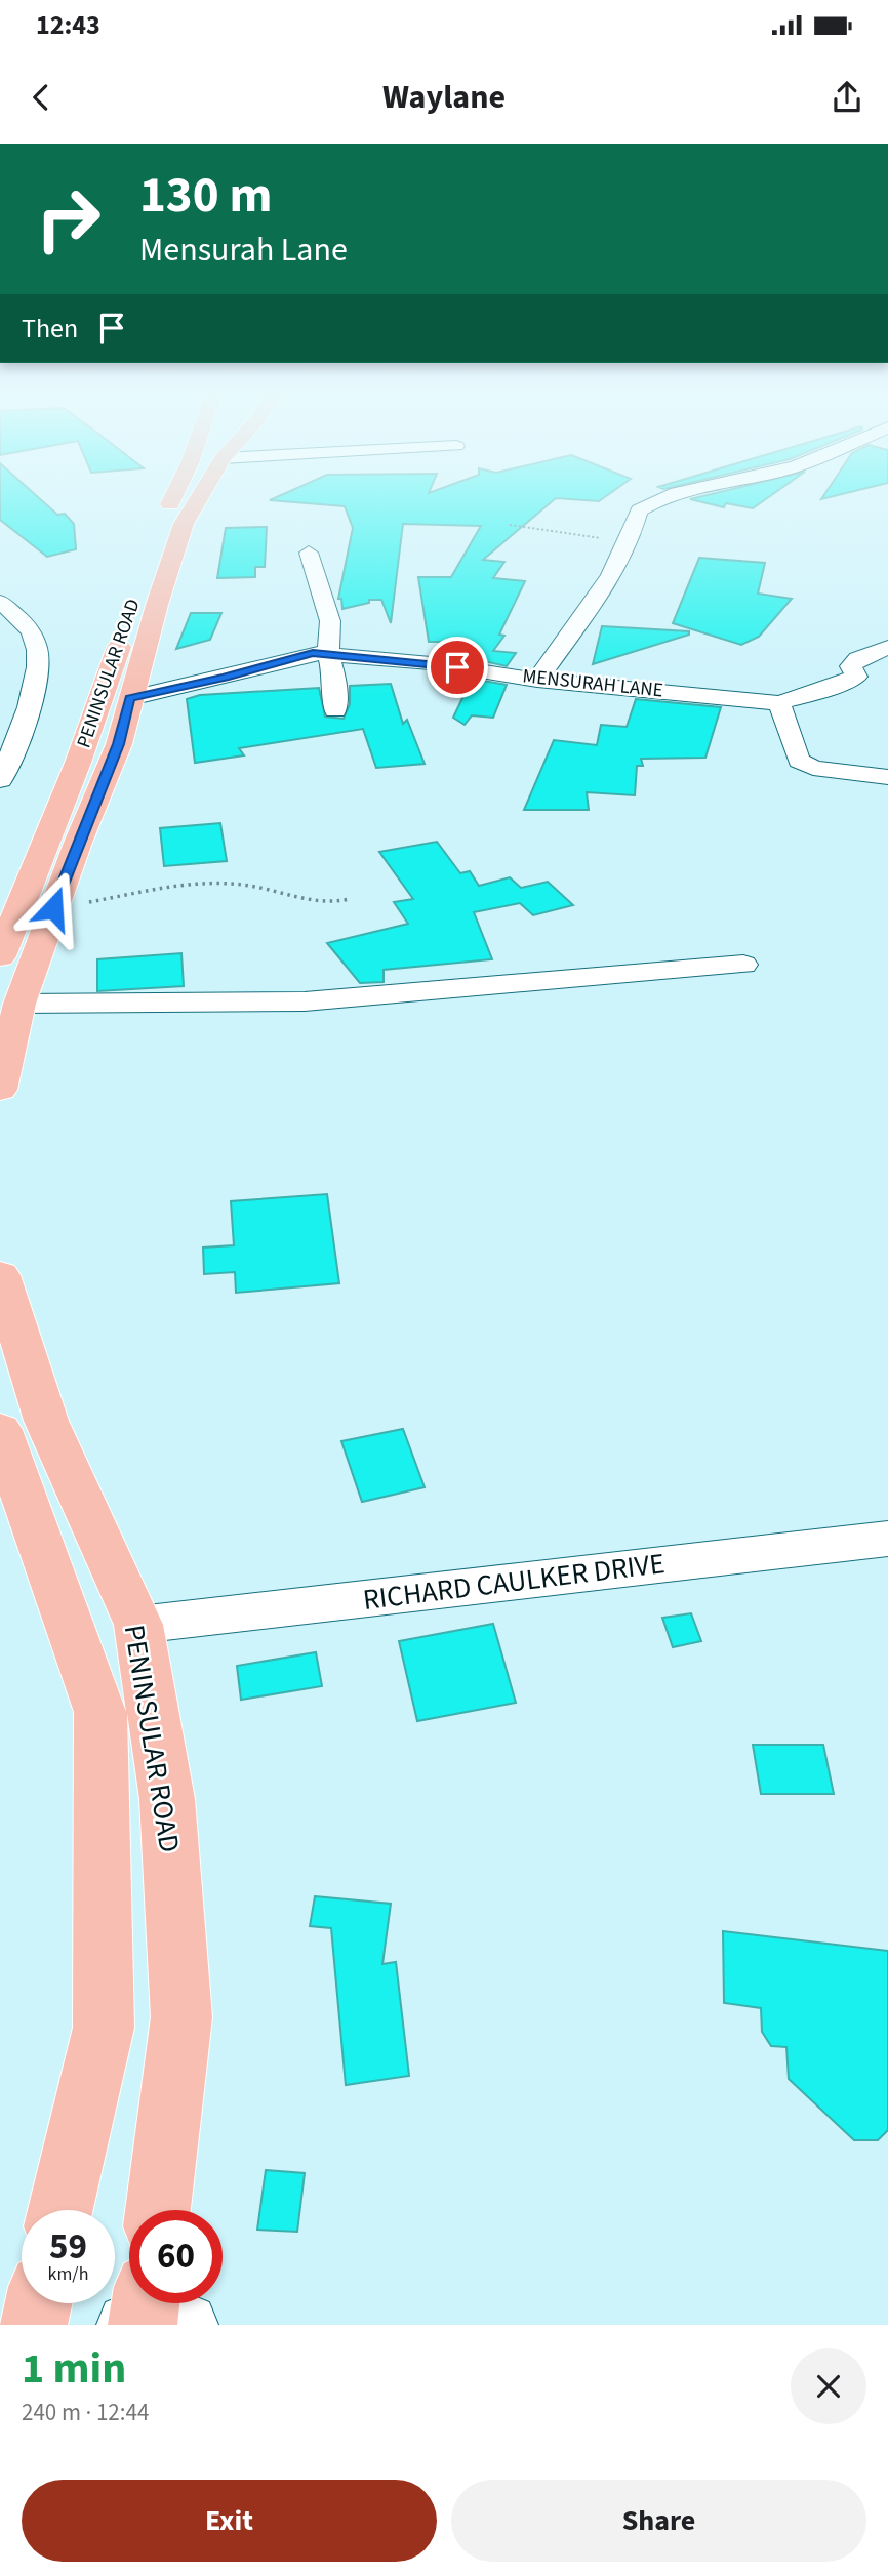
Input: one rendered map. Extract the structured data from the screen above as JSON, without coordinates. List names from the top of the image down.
{
  "streets": {
    "main road": ["PENINSULAR ROAD"],
    "street": ["MENSURAH LANE", "RICHARD CAULKER DRIVE"]
  },
  "crossings": [
    ["PENINSULAR ROAD", "MENSURAH LANE"],
    ["PENINSULAR ROAD", "RICHARD CAULKER DRIVE"]
  ],
  "page": {
    "status": "12:43",
    "header": "Waylane",
    "turn": ["130 m", "Mensurah Lane"],
    "then": "Then",
    "speed": "59 km/h",
    "limit": "60",
    "heading": ["1 min", "240 m · 12:44"],
    "buttons": ["Exit", "Share"]
  }
}
